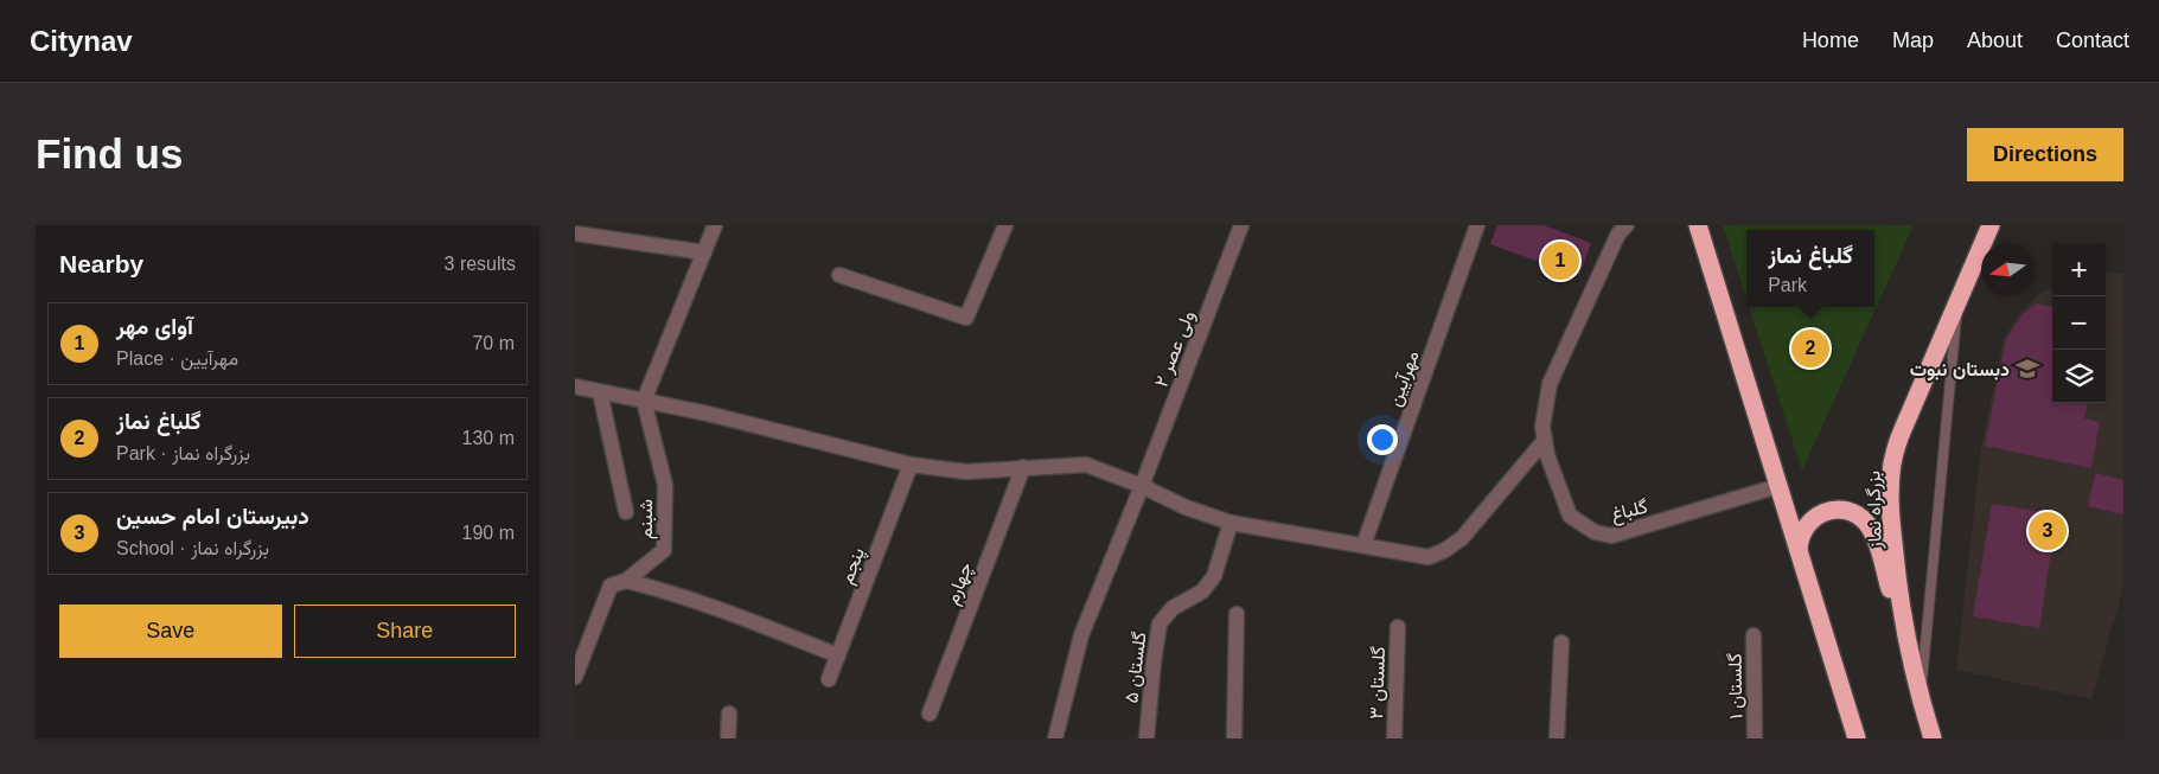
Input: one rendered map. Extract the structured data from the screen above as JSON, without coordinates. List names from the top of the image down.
{
  "streets": {
    "highway": ["بزرگراه نماز"],
    "street": [
      "ولی عصر ۲",
      "مهرآیین",
      "گلباغ",
      "شبنم",
      "پنجم",
      "چهارم",
      "گلستان ۵",
      "گلستان ۳",
      "گلستان ۱"
    ]
  },
  "places": {
    "school or university": ["دبستان نبوت"]
  },
  "north": "left",
  "page": {
    "header": "Citynav",
    "nav": [
      "Home",
      "Map",
      "About",
      "Contact"
    ],
    "buttons": [
      "Directions",
      ["Save", "Share"]
    ],
    "title": "Find us",
    "heading": ["Nearby", "3 results"],
    "popup": ["گلباغ نماز", "Park"],
    "pins": ["1", "2", "3"],
    "map_buttons": ["+", "−"],
    "list": [
      {
        "mark": "1",
        "name": "آوای مهر",
        "note": "Place · مهرآیین",
        "value": "70 m"
      },
      {
        "mark": "2",
        "name": "گلباغ نماز",
        "note": "Park · بزرگراه نماز",
        "value": "130 m"
      },
      {
        "mark": "3",
        "name": "دبیرستان امام حسین",
        "note": "School · بزرگراه نماز",
        "value": "190 m"
      }
    ]
  }
}
